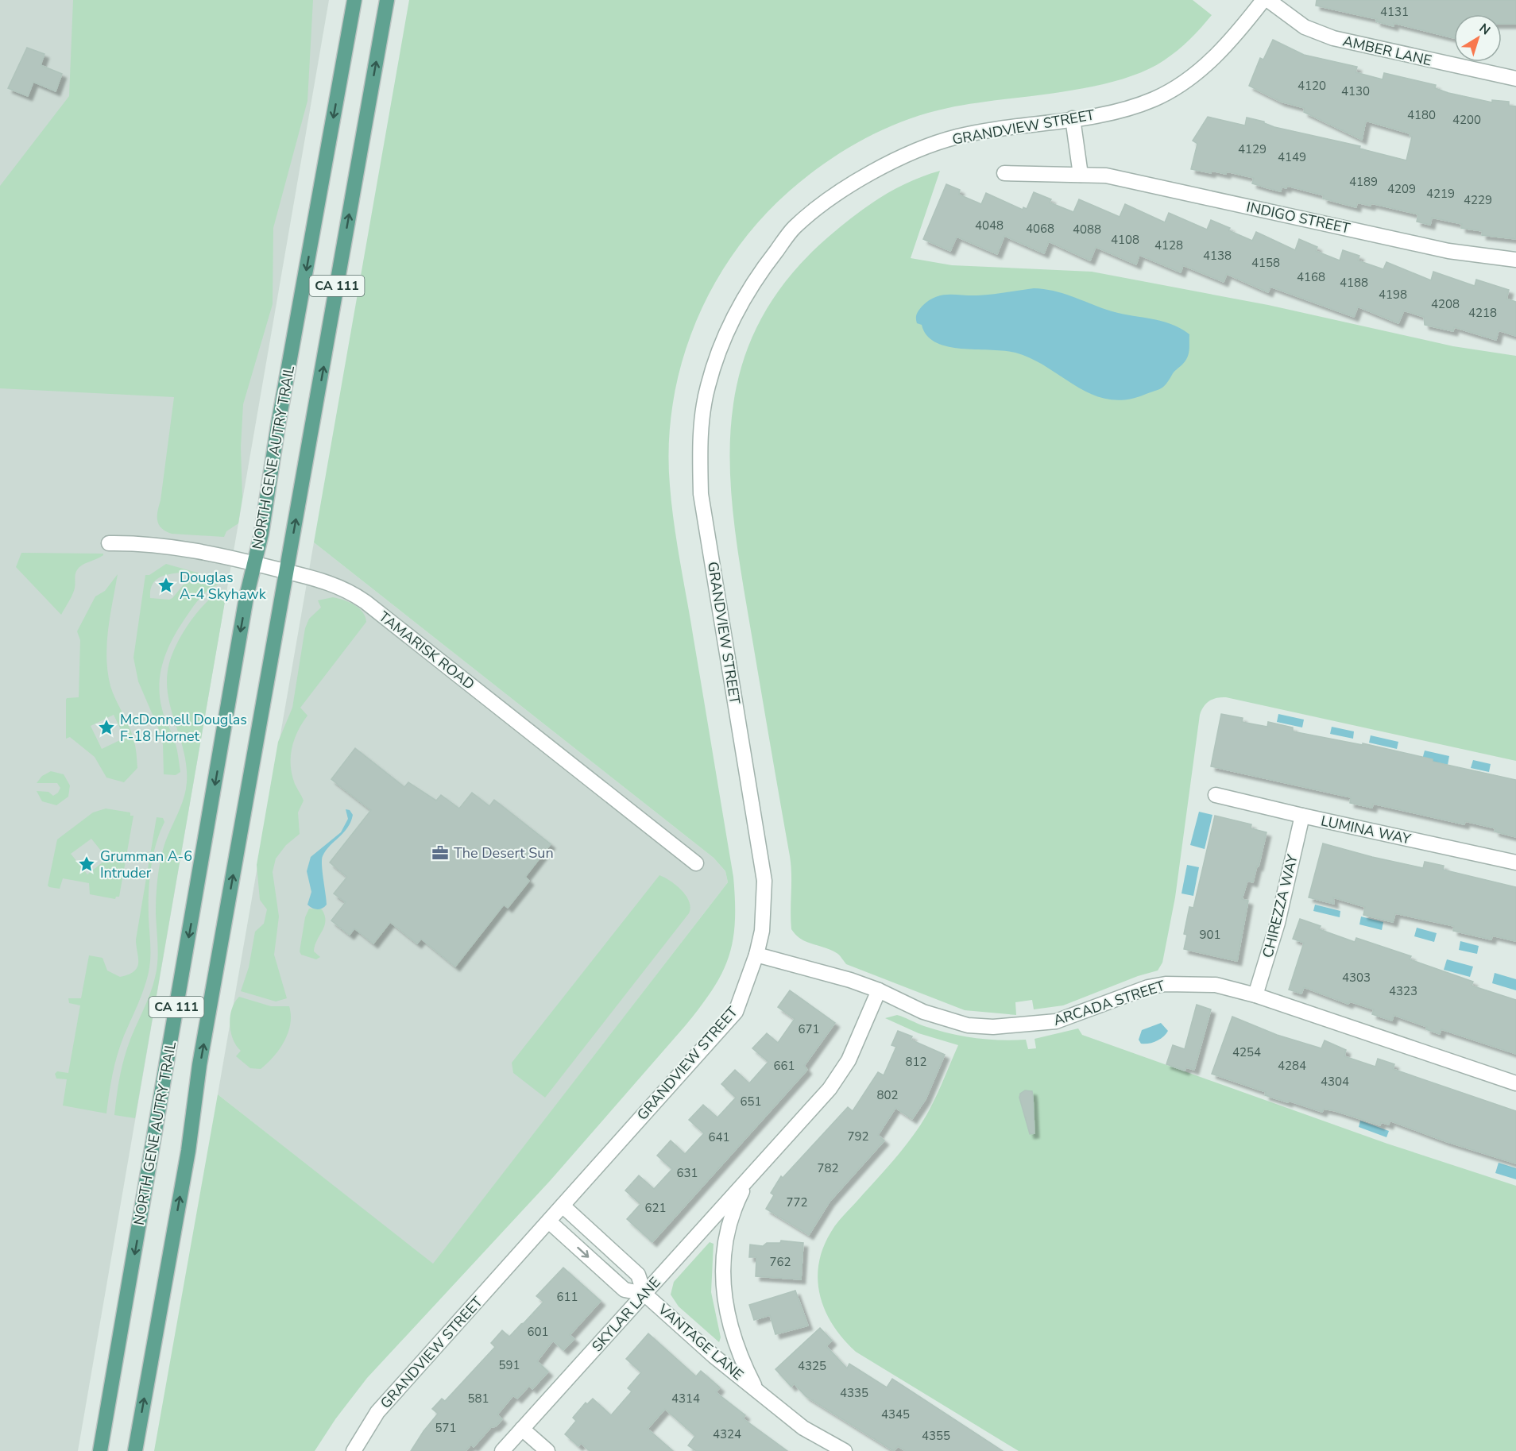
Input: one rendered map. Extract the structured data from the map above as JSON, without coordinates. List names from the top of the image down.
{
  "streets": {
    "main road": ["CA 111", "NORTH GENE AUTRY TRAIL"],
    "street": [
      "AMBER LANE",
      "GRANDVIEW STREET",
      "INDIGO STREET",
      "TAMARISK ROAD",
      "LUMINA WAY",
      "CHIREZZA WAY",
      "ARCADA STREET",
      "SKYLAR LANE",
      "VANTAGE LANE"
    ]
  },
  "crossings": [
    ["GRANDVIEW STREET", "ARCADA STREET"],
    ["GRANDVIEW STREET", "VANTAGE LANE"],
    ["CA 111", "TAMARISK ROAD"],
    ["NORTH GENE AUTRY TRAIL", "TAMARISK ROAD"],
    ["LUMINA WAY", "CHIREZZA WAY"],
    ["CHIREZZA WAY", "ARCADA STREET"],
    ["ARCADA STREET", "SKYLAR LANE"],
    ["SKYLAR LANE", "VANTAGE LANE"]
  ],
  "places": {
    "place": ["Douglas A-4 Skyhawk", "McDonnell Douglas F-18 Hornet", "Grumman A-6 Intruder"],
    "office": ["The Desert Sun"]
  },
  "house_numbers": [
    "4131",
    "4120",
    "4130",
    "4180",
    "4200",
    "4129",
    "4149",
    "4189",
    "4209",
    "4219",
    "4229",
    "4048",
    "4068",
    "4088",
    "4108",
    "4128",
    "4138",
    "4158",
    "4168",
    "4188",
    "4198",
    "4208",
    "4218",
    "901",
    "4303",
    "4323",
    "671",
    "4254",
    "812",
    "661",
    "4284",
    "4304",
    "802",
    "651",
    "792",
    "641",
    "782",
    "631",
    "772",
    "621",
    "762",
    "611",
    "601",
    "591",
    "4325",
    "4335",
    "581",
    "4314",
    "4345",
    "571",
    "4324",
    "4355"
  ],
  "north": "top right"
}
